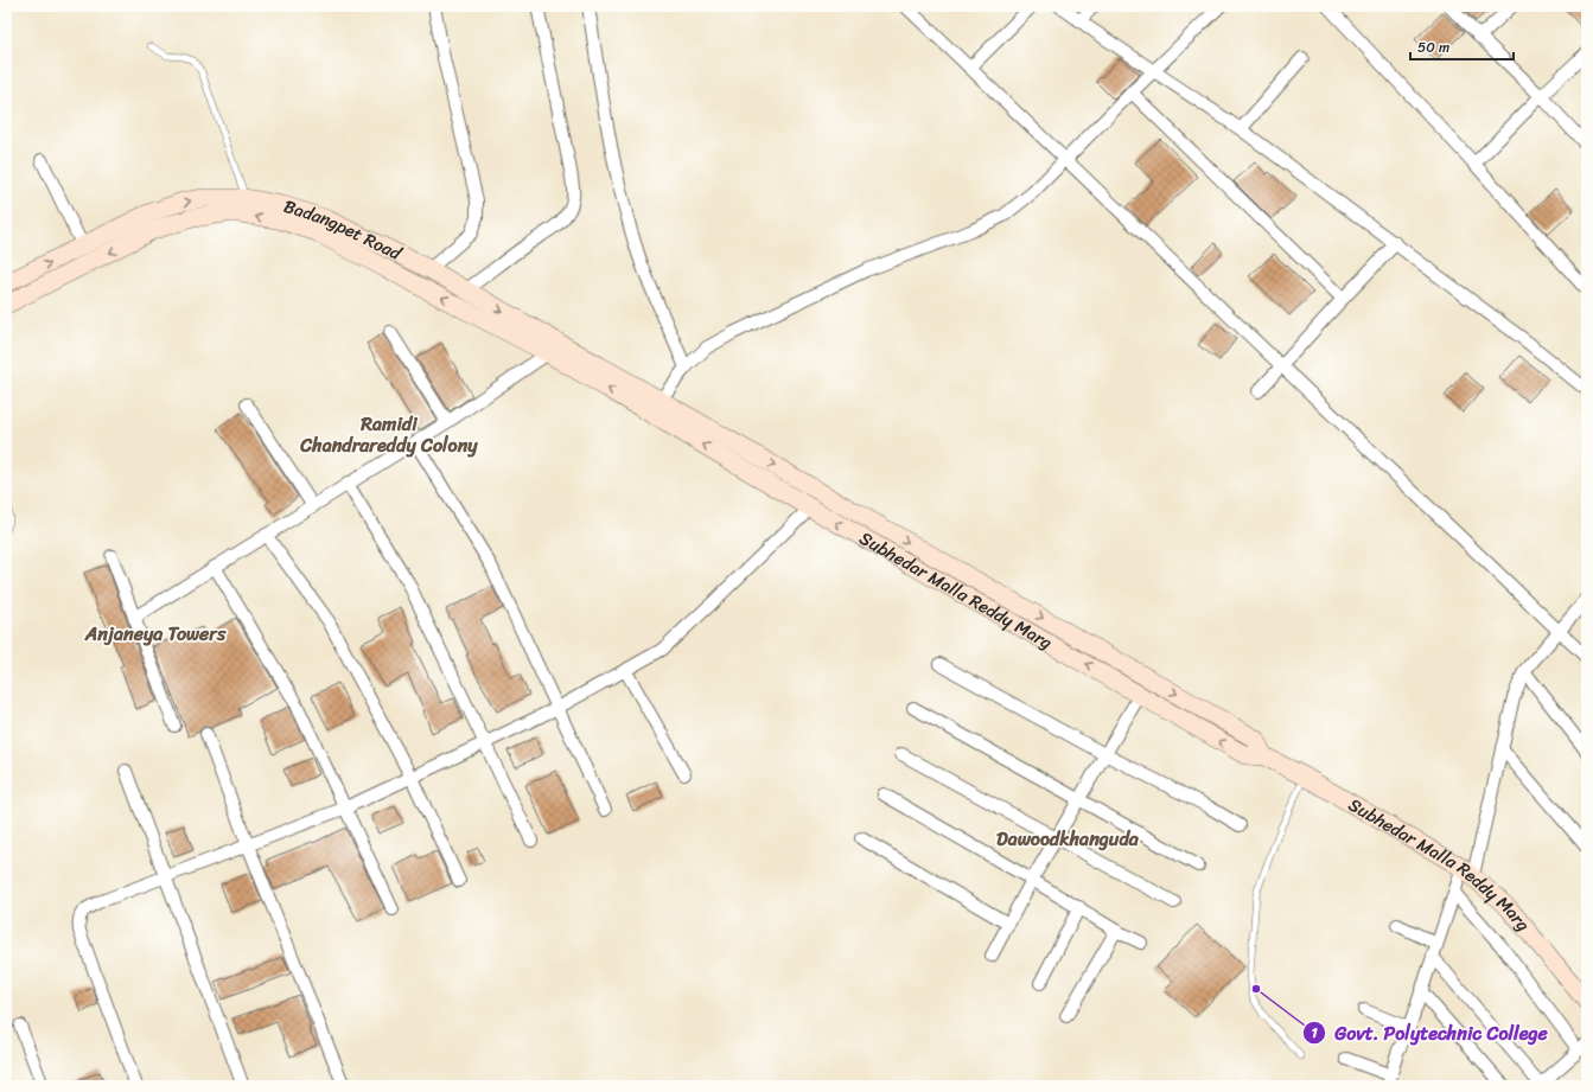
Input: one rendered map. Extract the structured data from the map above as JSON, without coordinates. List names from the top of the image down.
{
  "streets": {
    "main road": ["Badangpet Road", "Subhedar Malla Reddy Marg"]
  },
  "crossings": [
    ["Badangpet Road", "Subhedar Malla Reddy Marg"]
  ],
  "districts": ["Ramidi Chandrareddy Colony", "Anjaneya Towers", "Dawoodkhanguda"],
  "places": ["Govt. Polytechnic College"],
  "scale_bar": "50 m"
}
